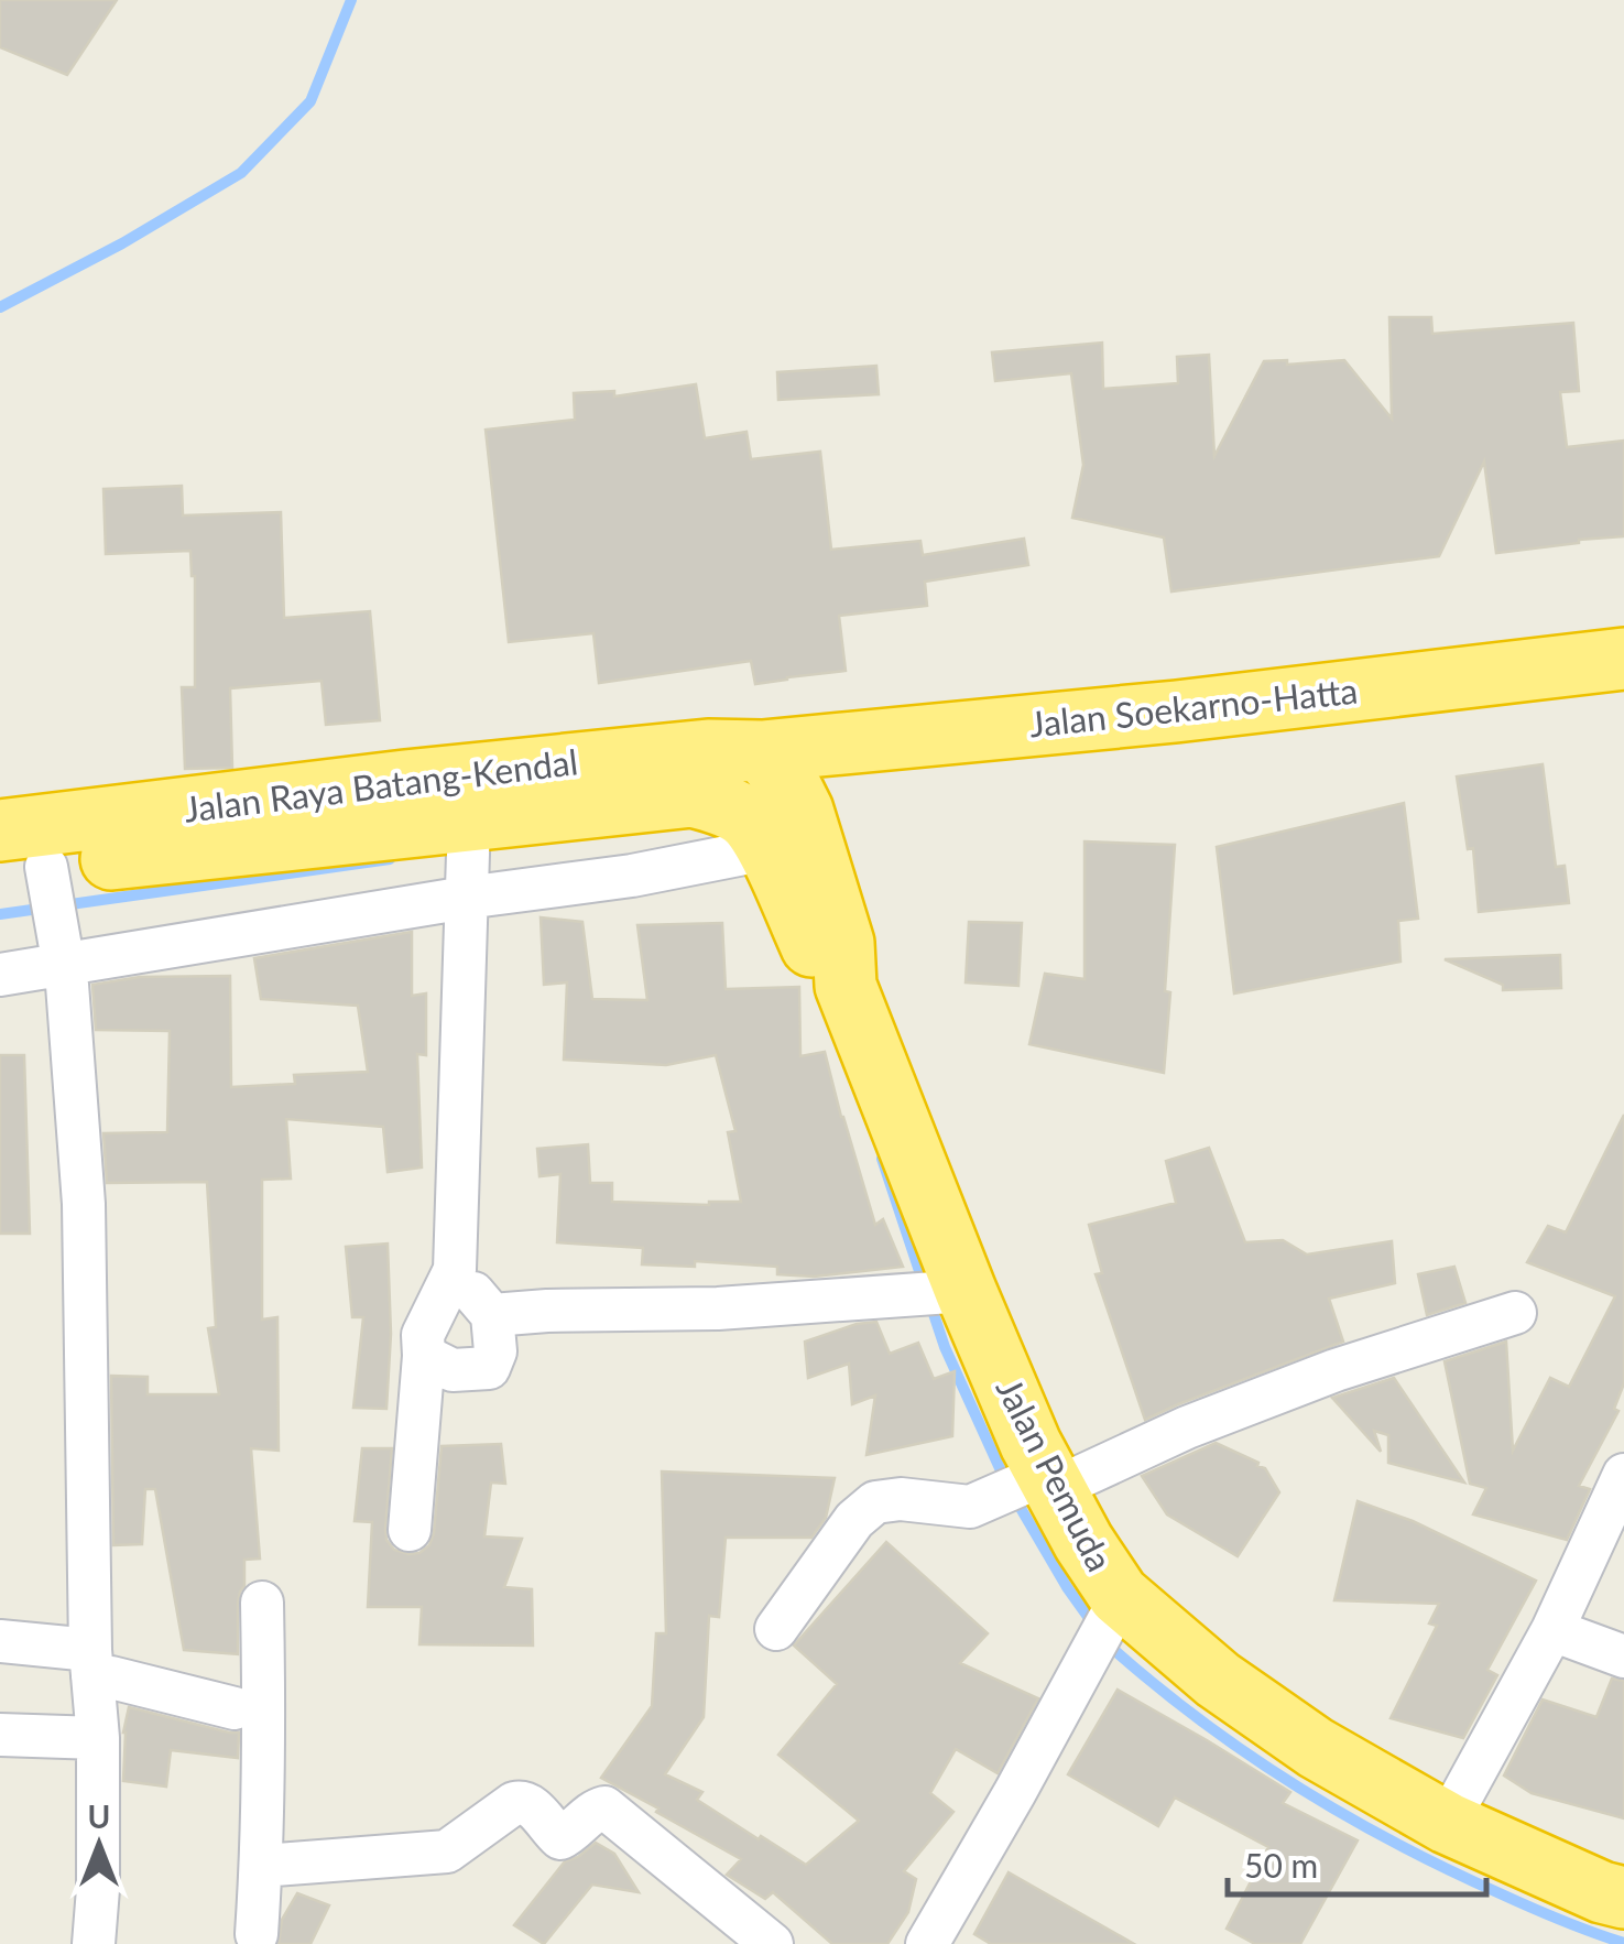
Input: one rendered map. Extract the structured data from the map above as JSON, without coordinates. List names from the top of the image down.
{
  "streets": {
    "highway": ["Jalan Soekarno-Hatta", "Jalan Raya Batang-Kendal", "Jalan Pemuda"]
  },
  "crossings": [
    ["Jalan Soekarno-Hatta", "Jalan Raya Batang-Kendal"],
    ["Jalan Soekarno-Hatta", "Jalan Pemuda"],
    ["Jalan Raya Batang-Kendal", "Jalan Pemuda"]
  ],
  "scale_bar": "50 m",
  "north": "top"
}
